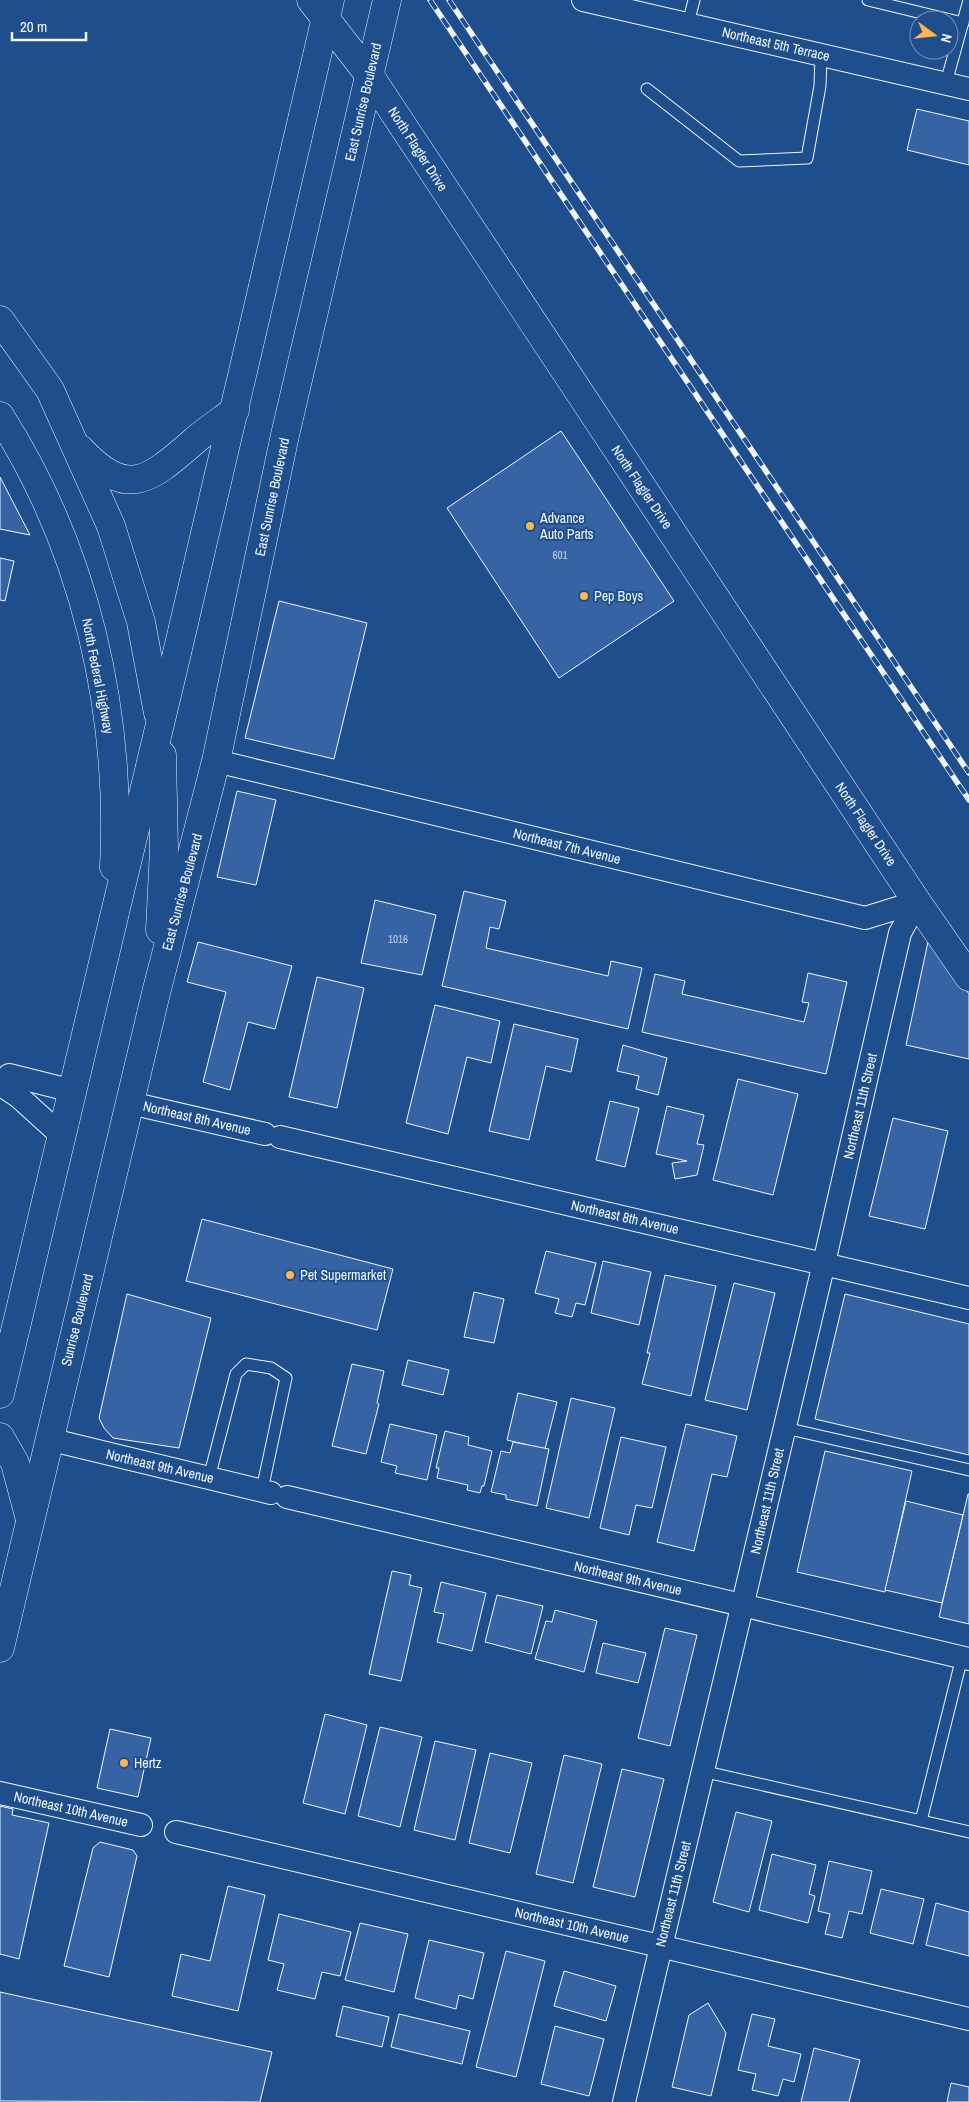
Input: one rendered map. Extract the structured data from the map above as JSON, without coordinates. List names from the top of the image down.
{
  "streets": {
    "main road": [
      "East Sunrise Boulevard",
      "North Flagler Drive",
      "North Federal Highway",
      "Sunrise Boulevard"
    ],
    "street": [
      "Northeast 5th Terrace",
      "Northeast 7th Avenue",
      "Northeast 11th Street",
      "Northeast 8th Avenue",
      "Northeast 9th Avenue",
      "Northeast 10th Avenue"
    ]
  },
  "crossings": [
    ["East Sunrise Boulevard", "North Flagler Drive"],
    ["East Sunrise Boulevard", "Northeast 7th Avenue"],
    ["East Sunrise Boulevard", "Sunrise Boulevard"],
    ["North Flagler Drive", "Northeast 7th Avenue"],
    ["North Flagler Drive", "Northeast 11th Street"],
    ["Northeast 7th Avenue", "Northeast 11th Street"],
    ["Northeast 11th Street", "Northeast 8th Avenue"],
    ["Northeast 11th Street", "Northeast 9th Avenue"],
    ["Northeast 11th Street", "Northeast 10th Avenue"],
    ["Northeast 8th Avenue", "Sunrise Boulevard"],
    ["Sunrise Boulevard", "Northeast 9th Avenue"]
  ],
  "places": [
    "Advance Auto Parts",
    "Pep Boys",
    "Pet Supermarket",
    "Hertz"
  ],
  "house_numbers": ["601", "1016"],
  "scale_bar": "20 m",
  "north": "right"
}
